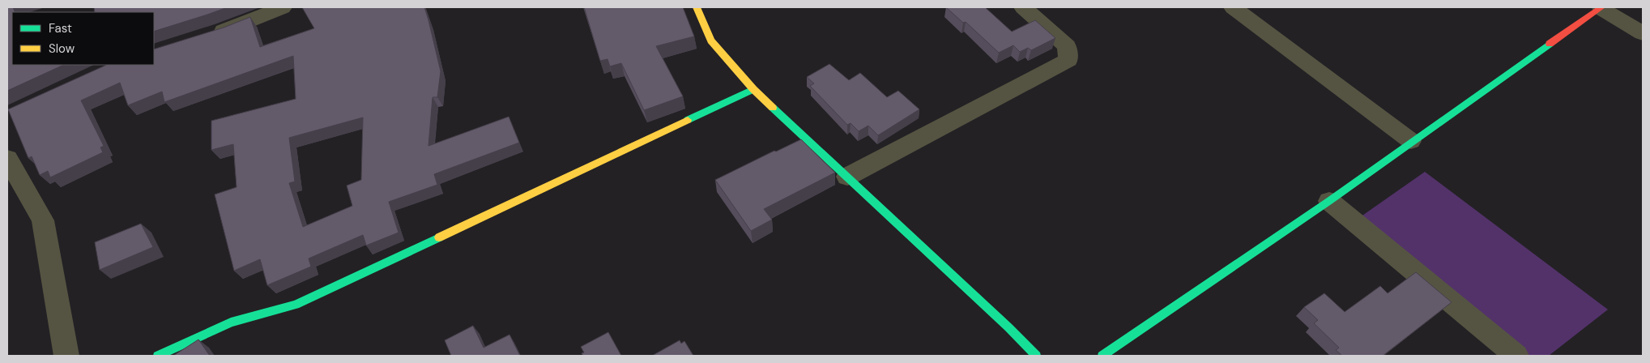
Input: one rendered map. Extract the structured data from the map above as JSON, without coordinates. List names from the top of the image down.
{
  "legend": ["Fast", "Slow"]
}
